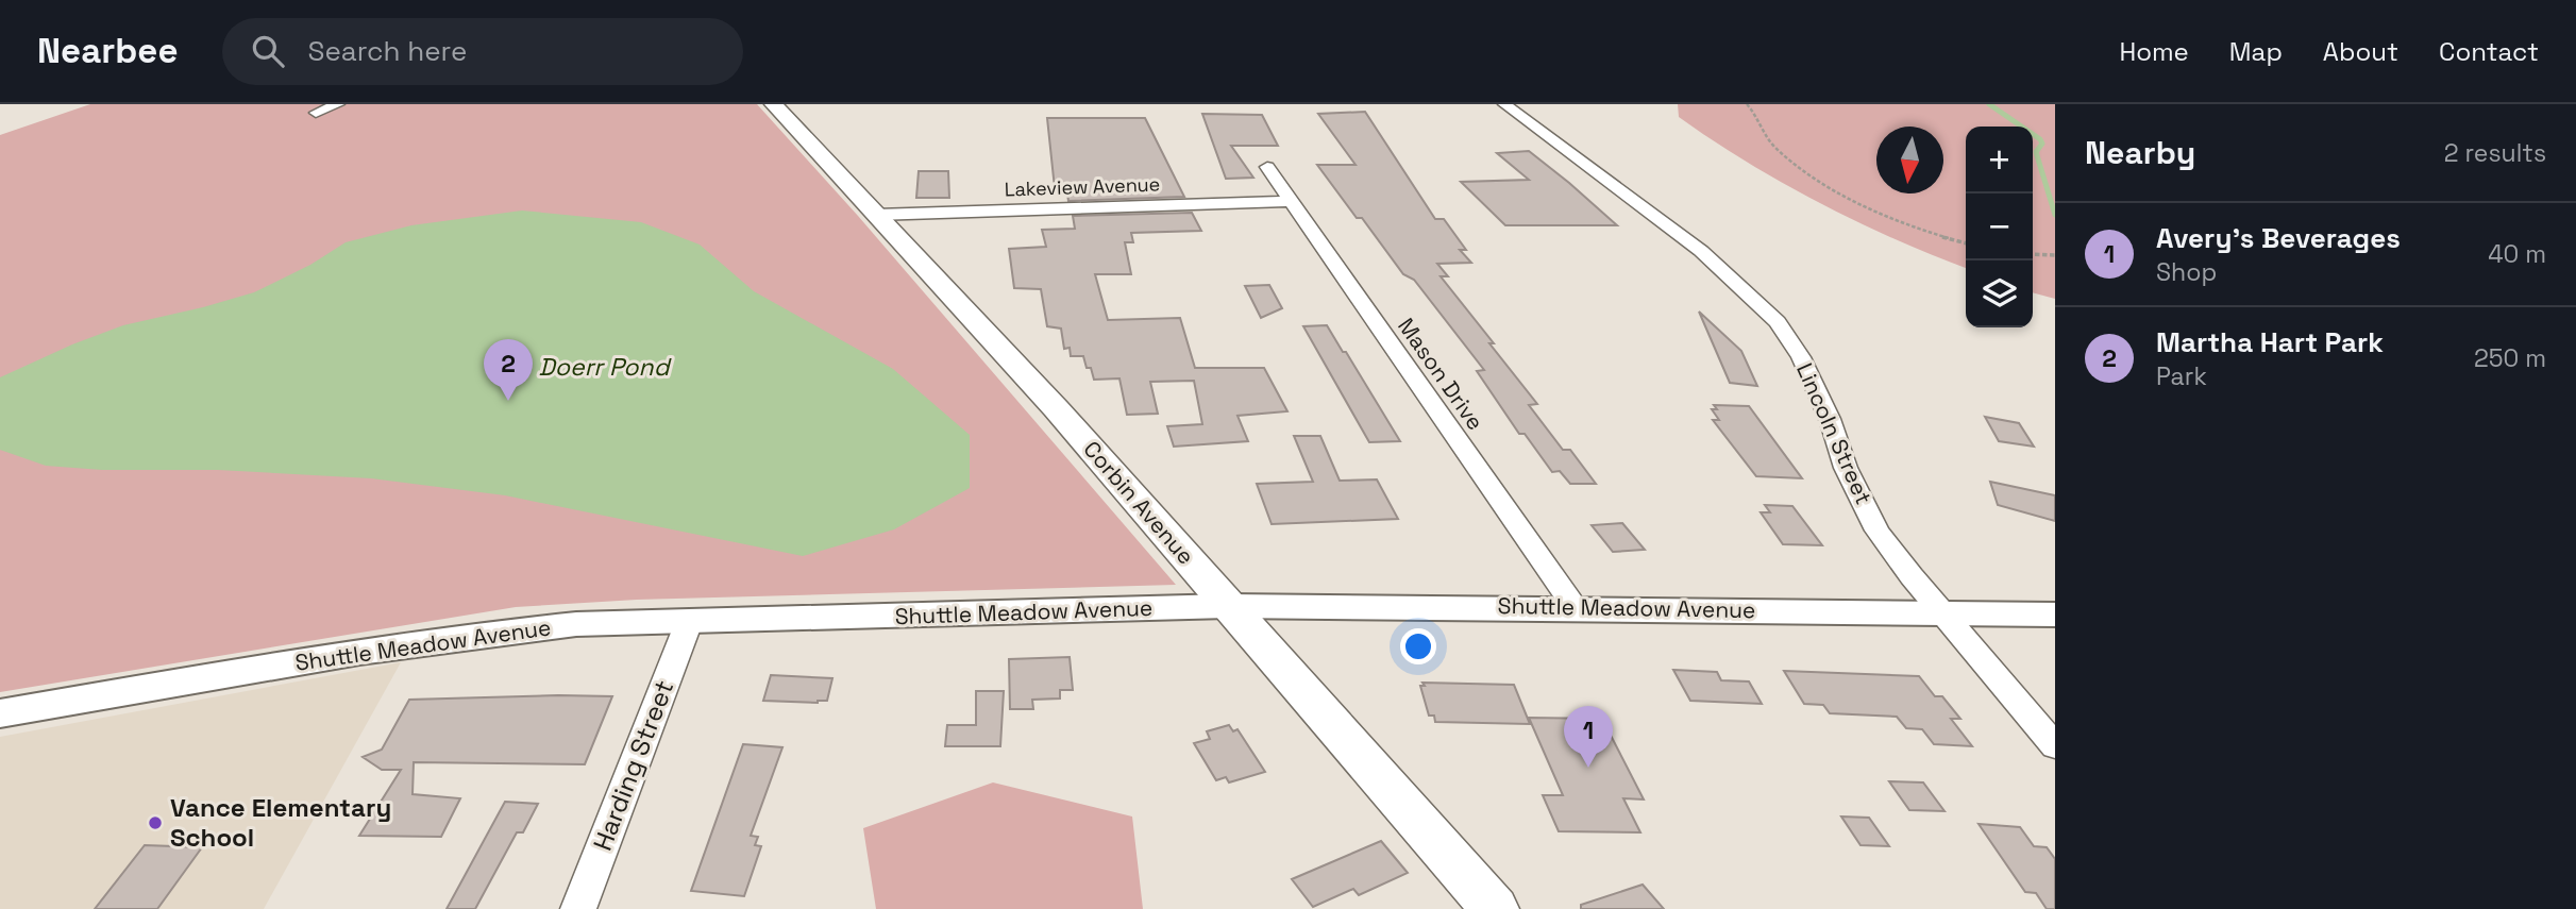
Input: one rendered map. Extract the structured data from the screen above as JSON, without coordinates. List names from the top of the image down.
{
  "streets": {
    "main road": ["Corbin Avenue"],
    "street": [
      "Lakeview Avenue",
      "Mason Drive",
      "Lincoln Street",
      "Shuttle Meadow Avenue",
      "Harding Street"
    ]
  },
  "crossings": [
    ["Lakeview Avenue", "Mason Drive"],
    ["Lakeview Avenue", "Corbin Avenue"],
    ["Mason Drive", "Shuttle Meadow Avenue"],
    ["Lincoln Street", "Shuttle Meadow Avenue"],
    ["Corbin Avenue", "Shuttle Meadow Avenue"],
    ["Shuttle Meadow Avenue", "Harding Street"]
  ],
  "water": ["Doerr Pond"],
  "places": ["Vance Elementary School"],
  "north": "bottom",
  "page": {
    "header": "Nearbee",
    "search": "Search here",
    "nav": [
      "Home",
      "Map",
      "About",
      "Contact"
    ],
    "heading": ["Nearby", "2 results"],
    "map_buttons": ["+", "−"],
    "list": [
      {
        "mark": "1",
        "name": "Avery's Beverages",
        "note": "Shop",
        "value": "40 m"
      },
      {
        "mark": "2",
        "name": "Martha Hart Park",
        "note": "Park",
        "value": "250 m"
      }
    ],
    "pins": ["2", "1"]
  }
}
